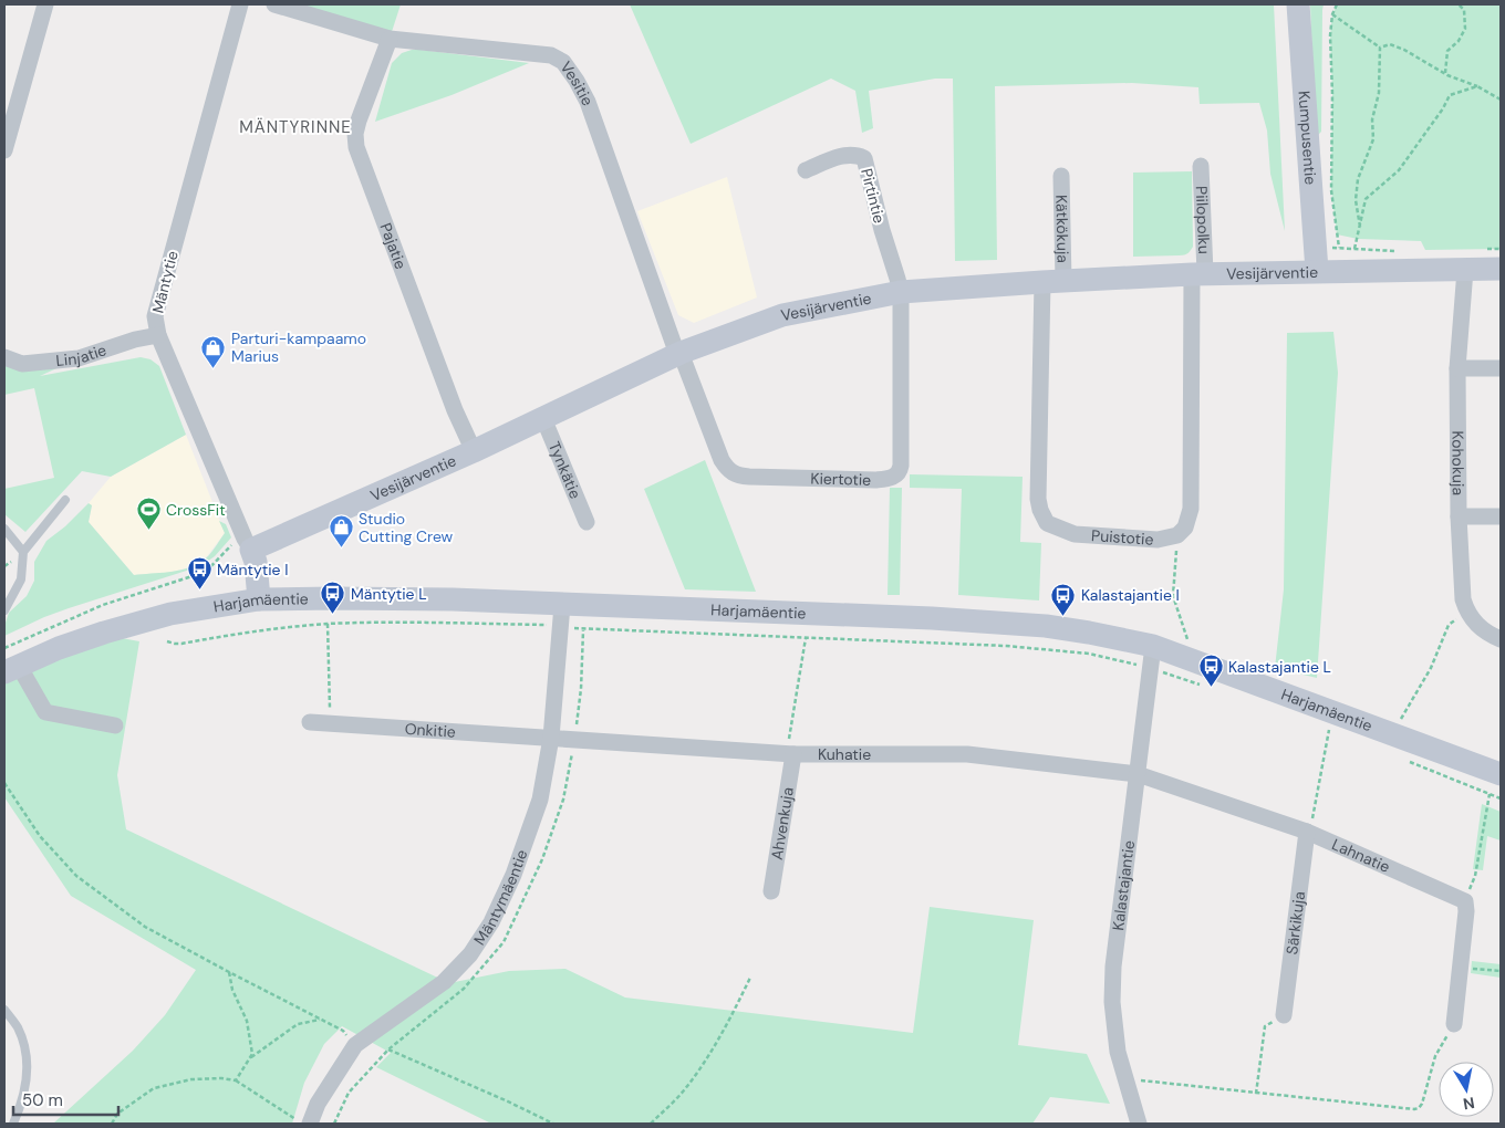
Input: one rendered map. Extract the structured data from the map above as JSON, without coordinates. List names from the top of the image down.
{
  "streets": {
    "street": [
      "Vesitie",
      "Kumpusentie",
      "Pirtintie",
      "Piilopolku",
      "Kätkökuja",
      "Pajatie",
      "Vesijärventie",
      "Mäntytie",
      "Linjatie",
      "Kohokuja",
      "Tynkätie",
      "Kiertotie",
      "Puistotie",
      "Harjamäentie",
      "Onkitie",
      "Kuhatie",
      "Ahvenkuja",
      "Lahnatie",
      "Kalastajantie",
      "Mäntymäentie",
      "Särkikuja"
    ]
  },
  "crossings": [
    ["Vesitie", "Pajatie"],
    ["Vesitie", "Vesijärventie"],
    ["Vesitie", "Kiertotie"],
    ["Kumpusentie", "Vesijärventie"],
    ["Pirtintie", "Vesijärventie"],
    ["Pirtintie", "Kiertotie"],
    ["Piilopolku", "Vesijärventie"],
    ["Kätkökuja", "Vesijärventie"],
    ["Kätkökuja", "Puistotie"],
    ["Pajatie", "Vesijärventie"],
    ["Vesijärventie", "Mäntytie"],
    ["Vesijärventie", "Kohokuja"],
    ["Vesijärventie", "Tynkätie"],
    ["Vesijärventie", "Kiertotie"],
    ["Vesijärventie", "Puistotie"],
    ["Mäntytie", "Linjatie"],
    ["Harjamäentie", "Kalastajantie"],
    ["Harjamäentie", "Mäntymäentie"],
    ["Onkitie", "Kuhatie"],
    ["Onkitie", "Mäntymäentie"],
    ["Kuhatie", "Ahvenkuja"],
    ["Kuhatie", "Lahnatie"],
    ["Kuhatie", "Kalastajantie"],
    ["Kuhatie", "Mäntymäentie"],
    ["Lahnatie", "Kalastajantie"],
    ["Lahnatie", "Särkikuja"]
  ],
  "districts": ["MÄNTYRINNE"],
  "places": {
    "shop": ["Parturi-kampaamo Marius", "Studio Cutting Crew"],
    "sports": ["CrossFit"],
    "bus stop": [
      "Mäntytie I",
      "Mäntytie L",
      "Kalastajantie I",
      "Kalastajantie L"
    ]
  },
  "scale_bar": "50 m",
  "north": "bottom"
}
